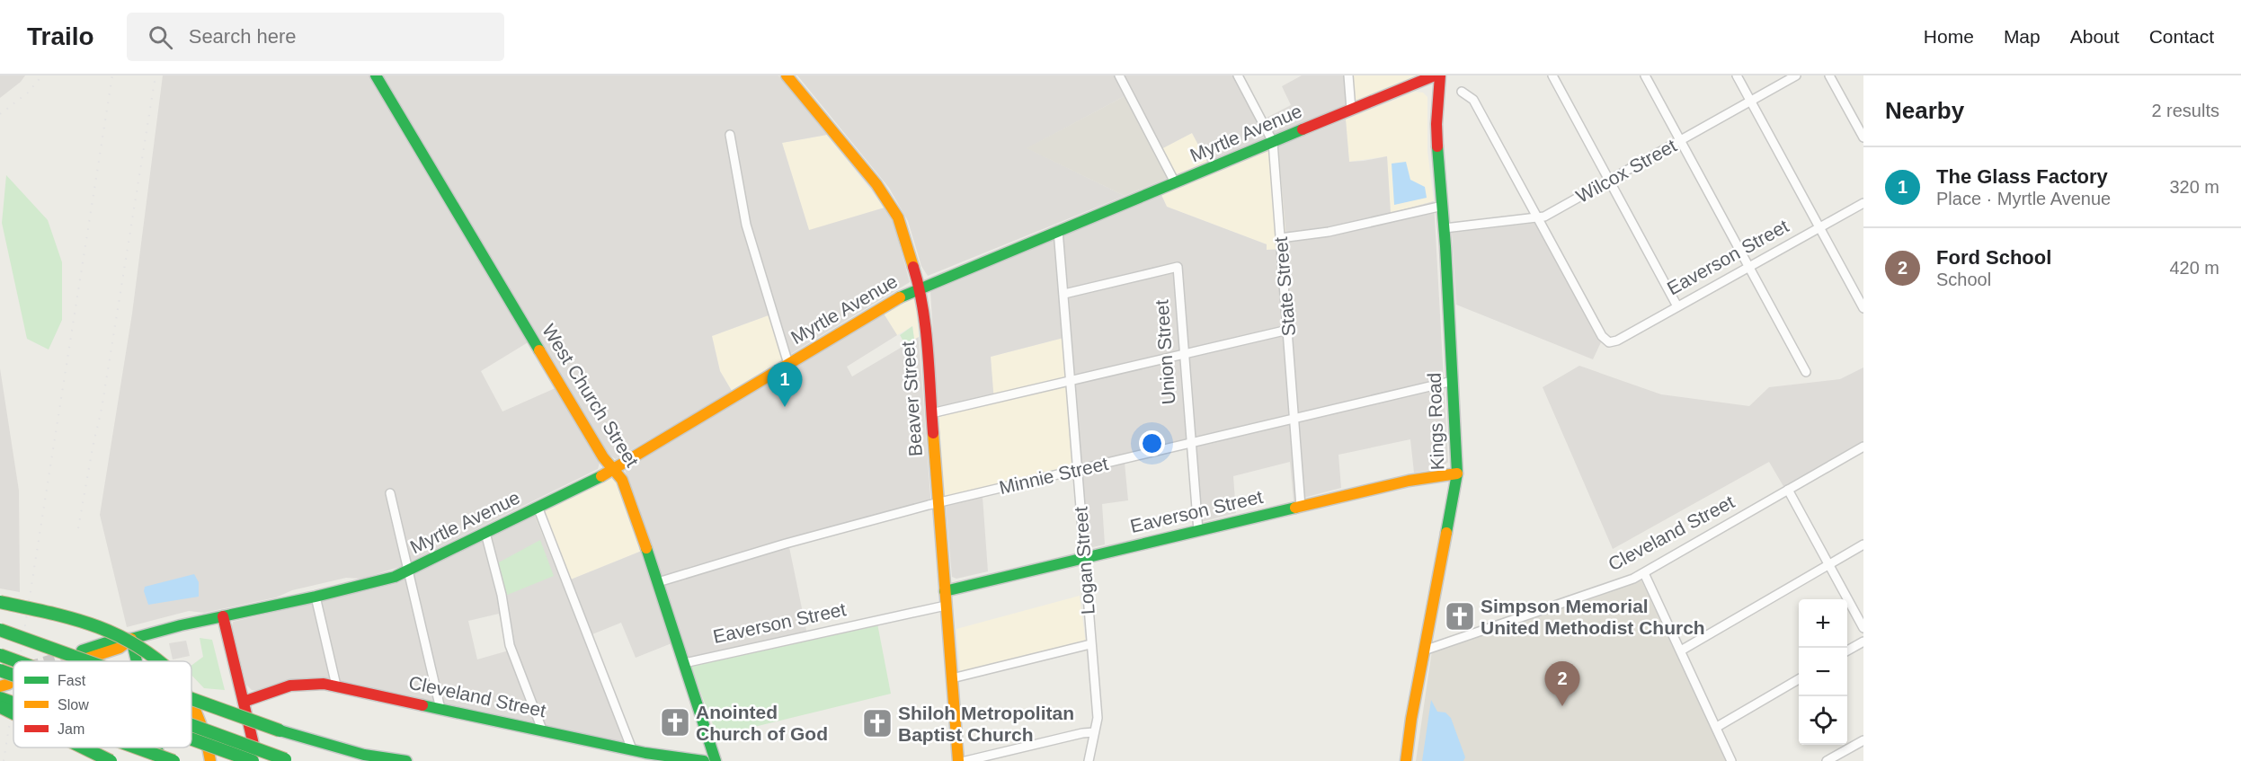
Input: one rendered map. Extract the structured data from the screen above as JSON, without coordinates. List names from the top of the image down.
{
  "streets": {
    "main road": [
      "Myrtle Avenue",
      "Eaverson Street",
      "West Church Street",
      "Beaver Street",
      "Kings Road",
      "Cleveland Street"
    ],
    "street": [
      "Wilcox Street",
      "State Street",
      "Union Street",
      "Minnie Street",
      "Logan Street"
    ]
  },
  "crossings": [
    ["Myrtle Avenue", "State Street"],
    ["Myrtle Avenue", "West Church Street"],
    ["Myrtle Avenue", "Beaver Street"],
    ["Myrtle Avenue", "Logan Street"],
    ["Wilcox Street", "Eaverson Street"],
    ["Wilcox Street", "Kings Road"],
    ["Eaverson Street", "State Street"],
    ["Eaverson Street", "Union Street"],
    ["Eaverson Street", "West Church Street"],
    ["Eaverson Street", "Beaver Street"],
    ["Eaverson Street", "Kings Road"],
    ["Eaverson Street", "Logan Street"],
    ["State Street", "Minnie Street"],
    ["Union Street", "Minnie Street"],
    ["Union Street", "Logan Street"],
    ["West Church Street", "Minnie Street"],
    ["Beaver Street", "Minnie Street"],
    ["Kings Road", "Minnie Street"],
    ["Kings Road", "Cleveland Street"],
    ["Minnie Street", "Logan Street"]
  ],
  "places": {
    "church": ["Simpson Memorial United Methodist Church", "Anointed Church of God", "Shiloh Metropolitan Baptist Church"]
  },
  "legend": ["Fast", "Slow", "Jam"],
  "page": {
    "header": "Trailo",
    "search": "Search here",
    "nav": [
      "Home",
      "Map",
      "About",
      "Contact"
    ],
    "heading": ["Nearby", "2 results"],
    "list": [
      {
        "mark": "1",
        "name": "The Glass Factory",
        "note": "Place · Myrtle Avenue",
        "value": "320 m"
      },
      {
        "mark": "2",
        "name": "Ford School",
        "note": "School",
        "value": "420 m"
      }
    ],
    "pins": ["1", "2"],
    "map_buttons": ["+", "−"]
  }
}
